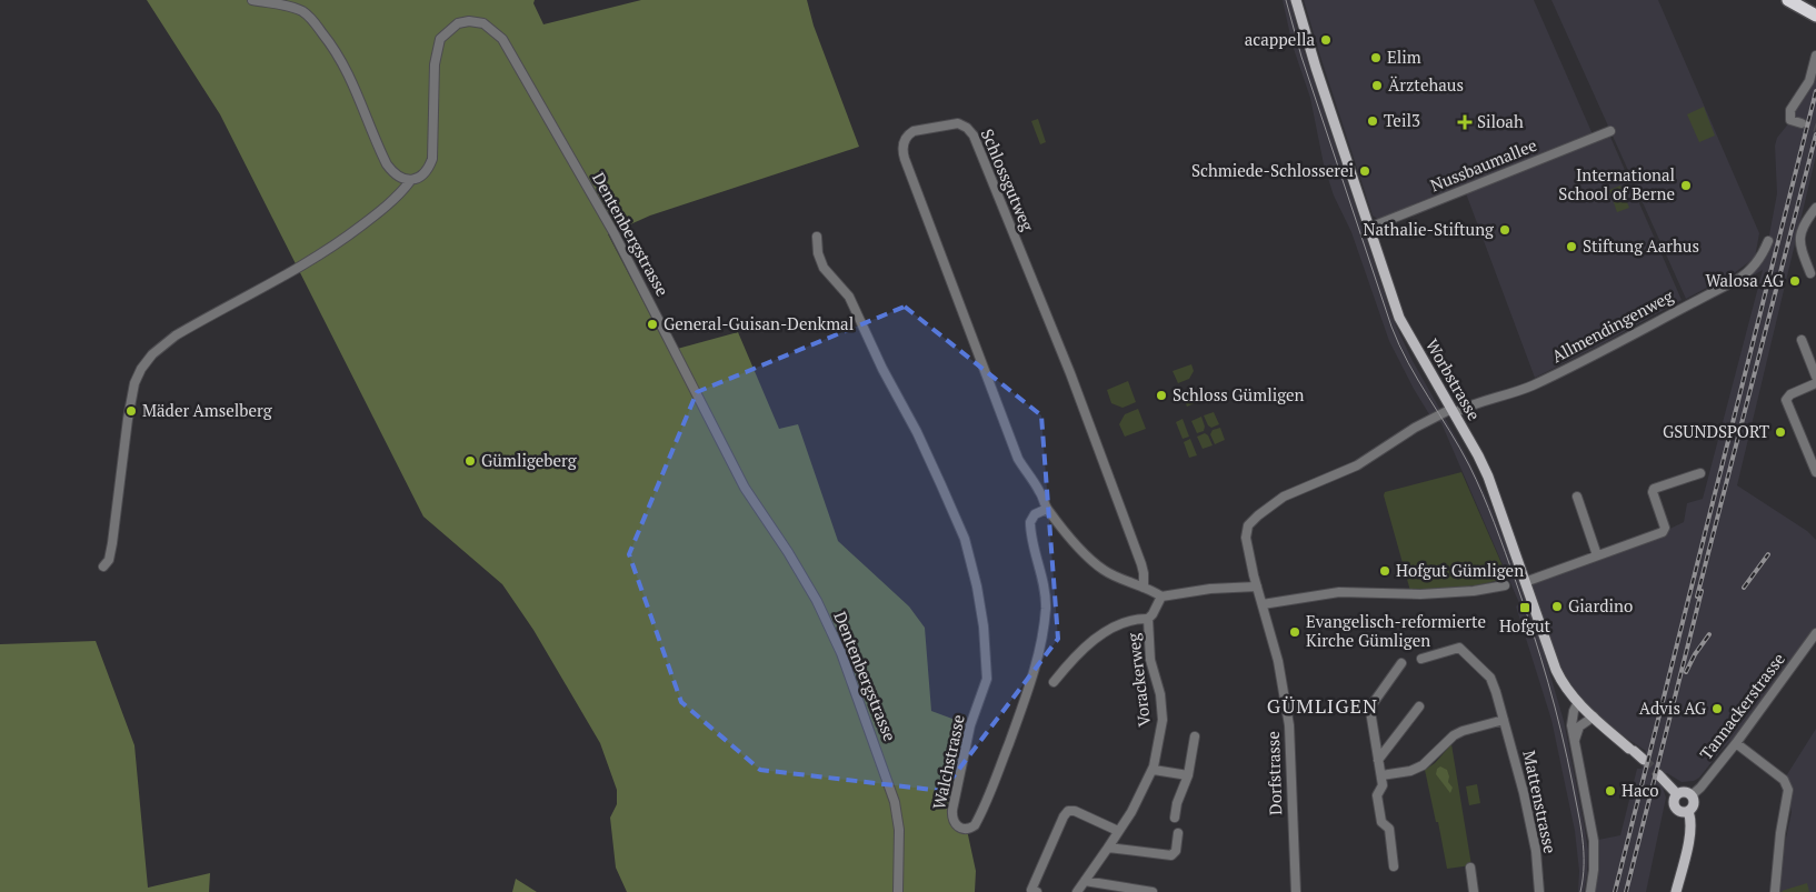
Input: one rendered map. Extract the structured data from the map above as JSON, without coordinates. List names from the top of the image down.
{
  "streets": {
    "main road": ["Worbstrasse"],
    "street": [
      "Nussbaumallee",
      "Schlossgutweg",
      "Dentenbergstrasse",
      "Allmendingenweg",
      "Vorackerweg",
      "Tannackerstrasse",
      "Walchstrasse",
      "Dorfstrasse",
      "Mattenstrasse"
    ]
  },
  "crossings": [
    ["Nussbaumallee", "Worbstrasse"],
    ["Schlossgutweg", "Walchstrasse"],
    ["Allmendingenweg", "Worbstrasse"],
    ["Allmendingenweg", "Dorfstrasse"]
  ],
  "districts": ["GÜMLIGEN"],
  "places": {
    "other": [
      "acappella",
      "Elim",
      "Ärztehaus",
      "Teil3",
      "Schmiede-Schlosserei",
      "International School of Berne",
      "Nathalie-Stiftung",
      "Stiftung Aarhus",
      "Walosa AG",
      "General-Guisan-Denkmal",
      "Schloss Gümligen",
      "Mäder Amselberg",
      "GSUNDSPORT",
      "Gümligeberg",
      "Hofgut Gümligen",
      "Giardino",
      "Evangelisch-reformierte Kirche Gümligen",
      "Advis AG",
      "Haco"
    ],
    "health": ["Siloah"],
    "transit": ["Hofgut"]
  }
}
